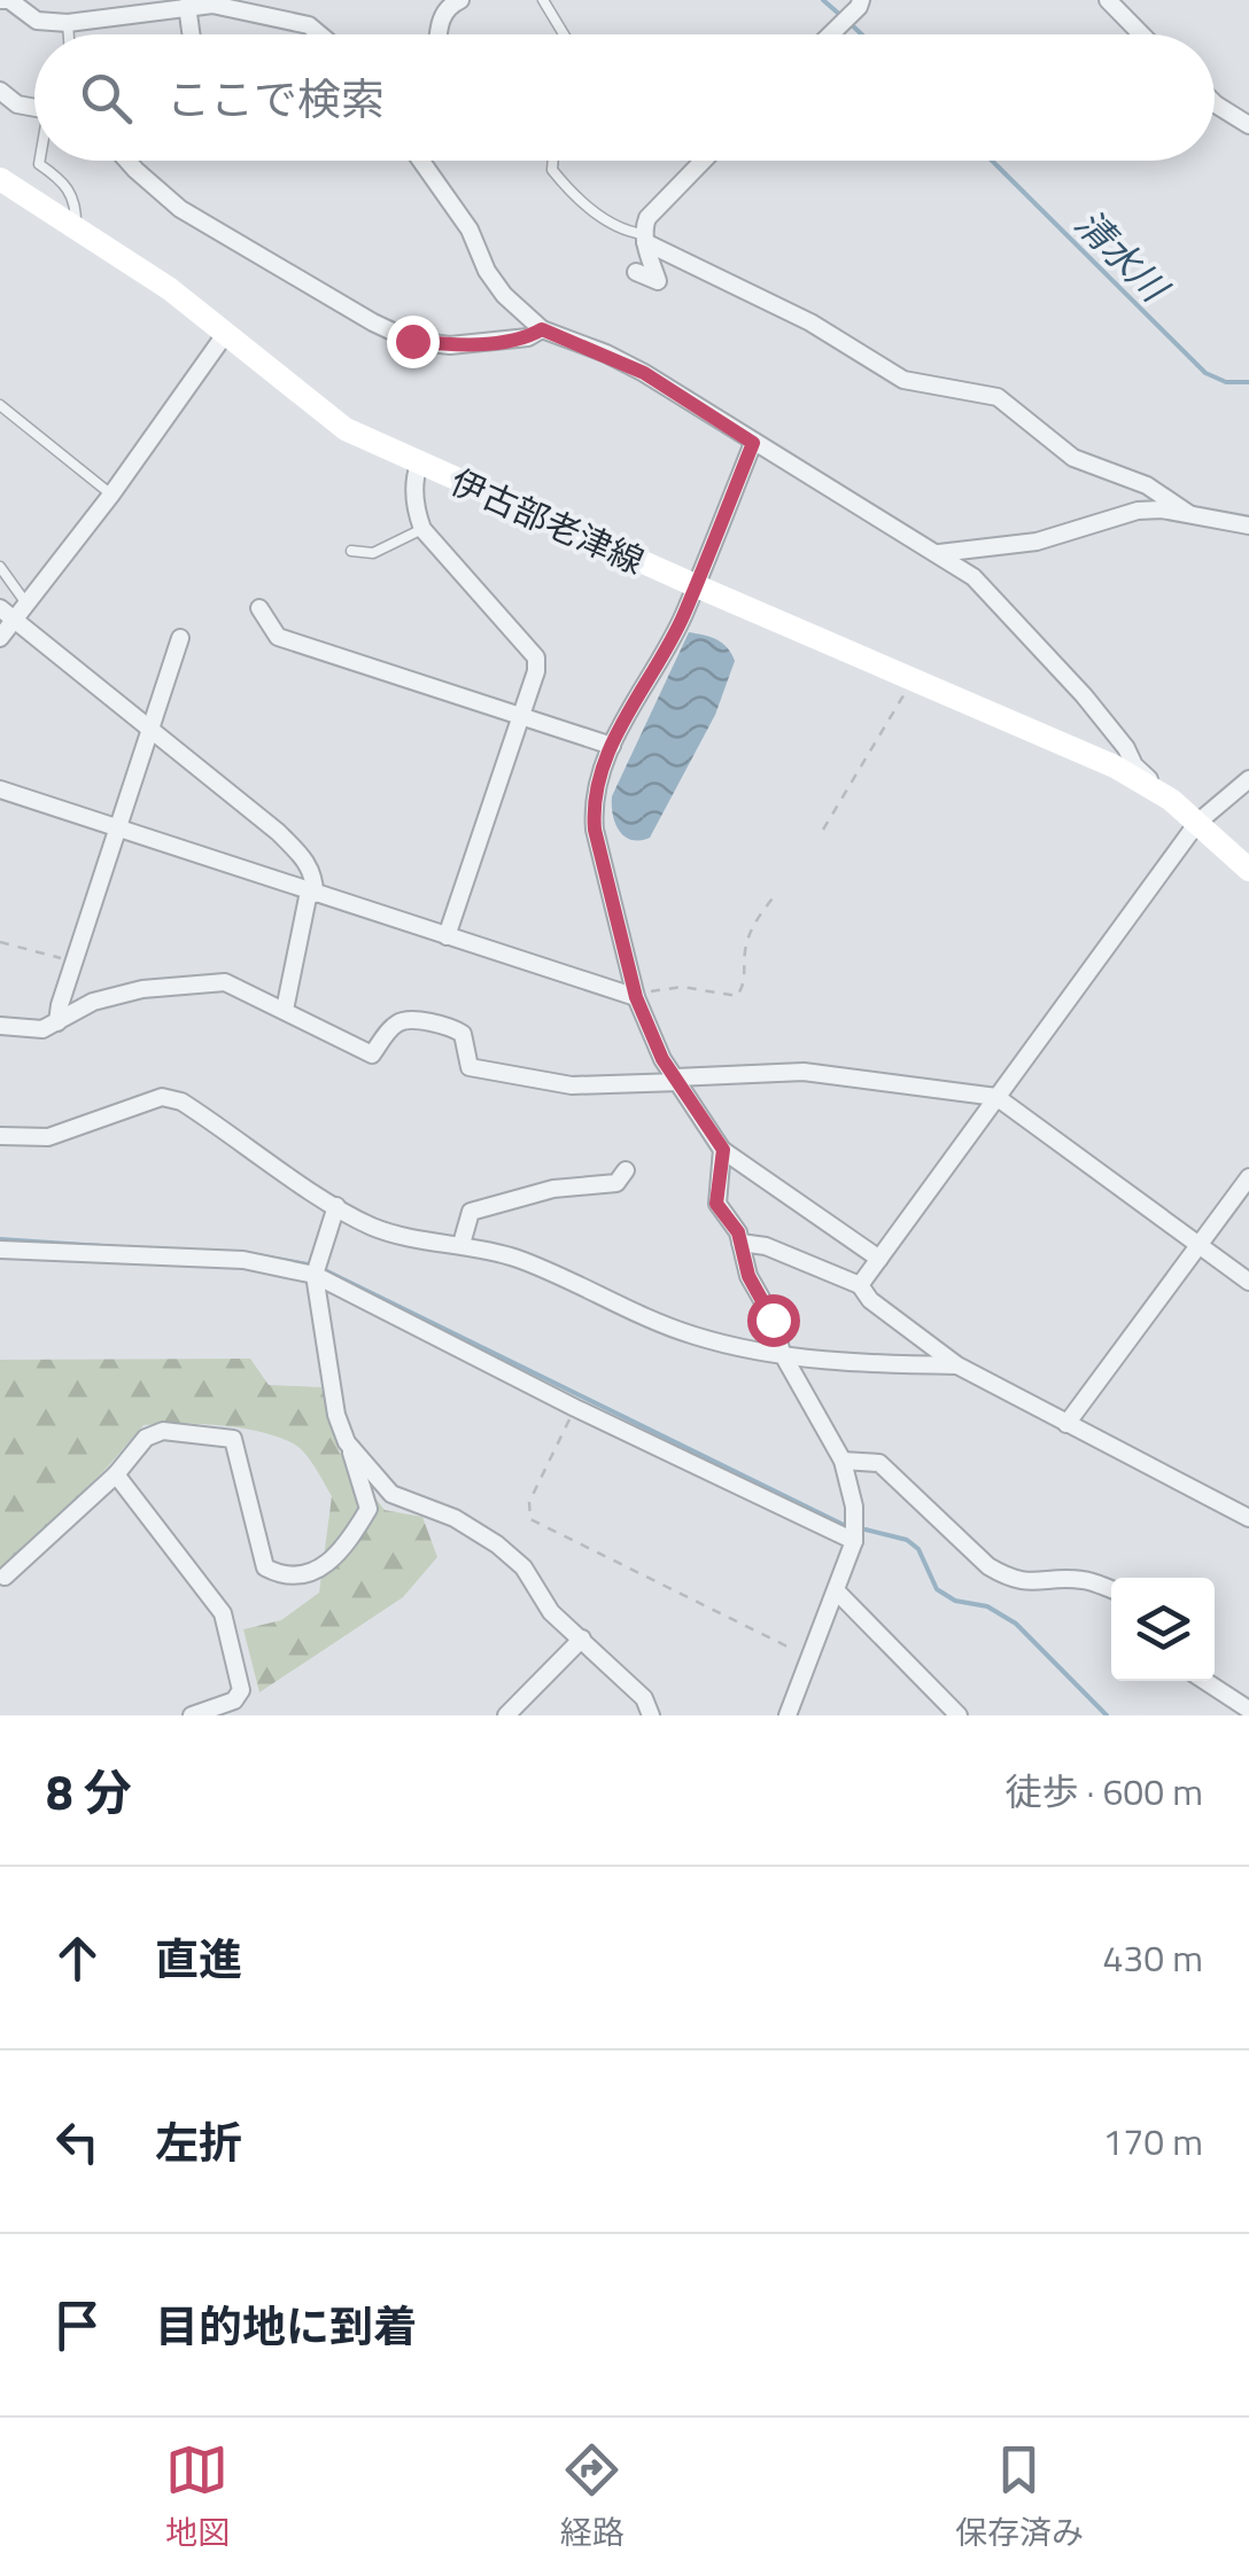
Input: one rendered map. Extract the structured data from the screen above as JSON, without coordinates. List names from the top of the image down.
{
  "streets": {
    "main road": ["伊古部老津線"]
  },
  "water": ["清水川"],
  "page": {
    "search": "ここで検索",
    "heading": ["8 分", "徒歩 · 600 m"],
    "list": [
      ["直進", "430 m"],
      ["左折", "170 m"],
      "目的地に到着"
    ],
    "nav": ["地図", "経路", "保存済み"]
  }
}
